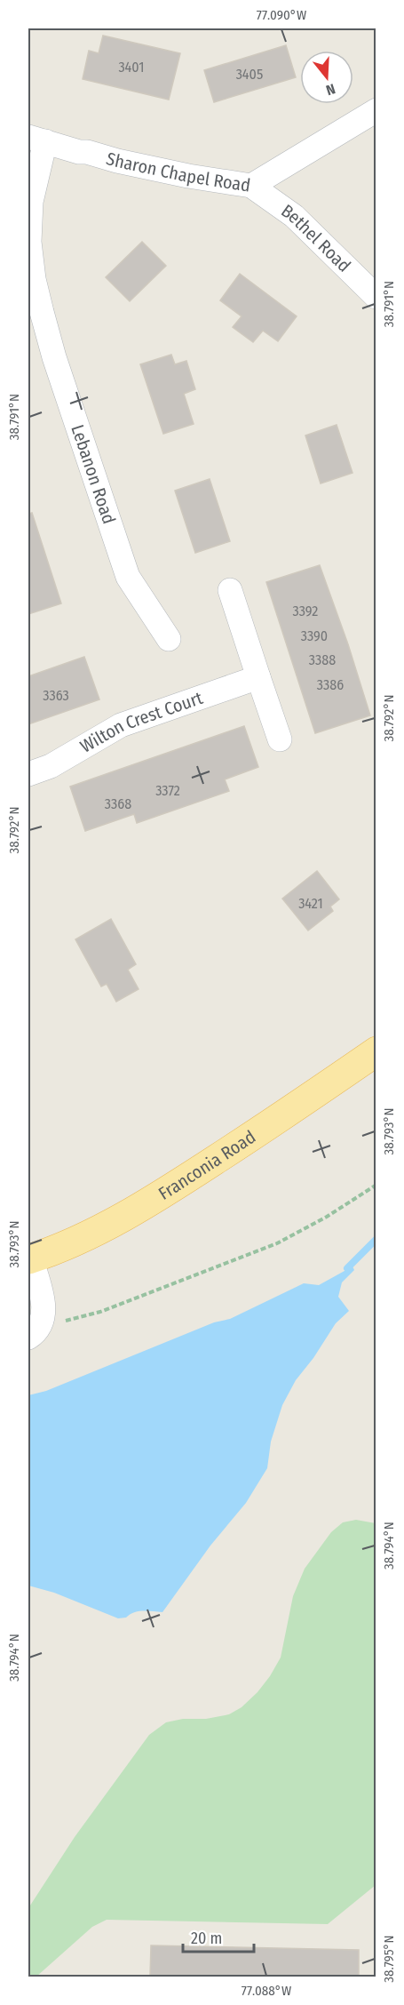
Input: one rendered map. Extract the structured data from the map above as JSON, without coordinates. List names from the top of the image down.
{
  "streets": {
    "main road": ["Franconia Road"],
    "street": [
      "Sharon Chapel Road",
      "Bethel Road",
      "Lebanon Road",
      "Wilton Crest Court"
    ]
  },
  "crossings": [
    ["Sharon Chapel Road", "Bethel Road"],
    ["Sharon Chapel Road", "Lebanon Road"]
  ],
  "house_numbers": [
    "3401",
    "3405",
    "3392",
    "3390",
    "3388",
    "3386",
    "3363",
    "3372",
    "3368",
    "3421"
  ],
  "scale_bar": "20 m",
  "north": "bottom",
  "coordinates": [
    "77.090°W",
    "38.791°N",
    "38.792°N",
    "38.793°N",
    "38.794°N",
    "38.795°N",
    "77.088°W"
  ]
}
